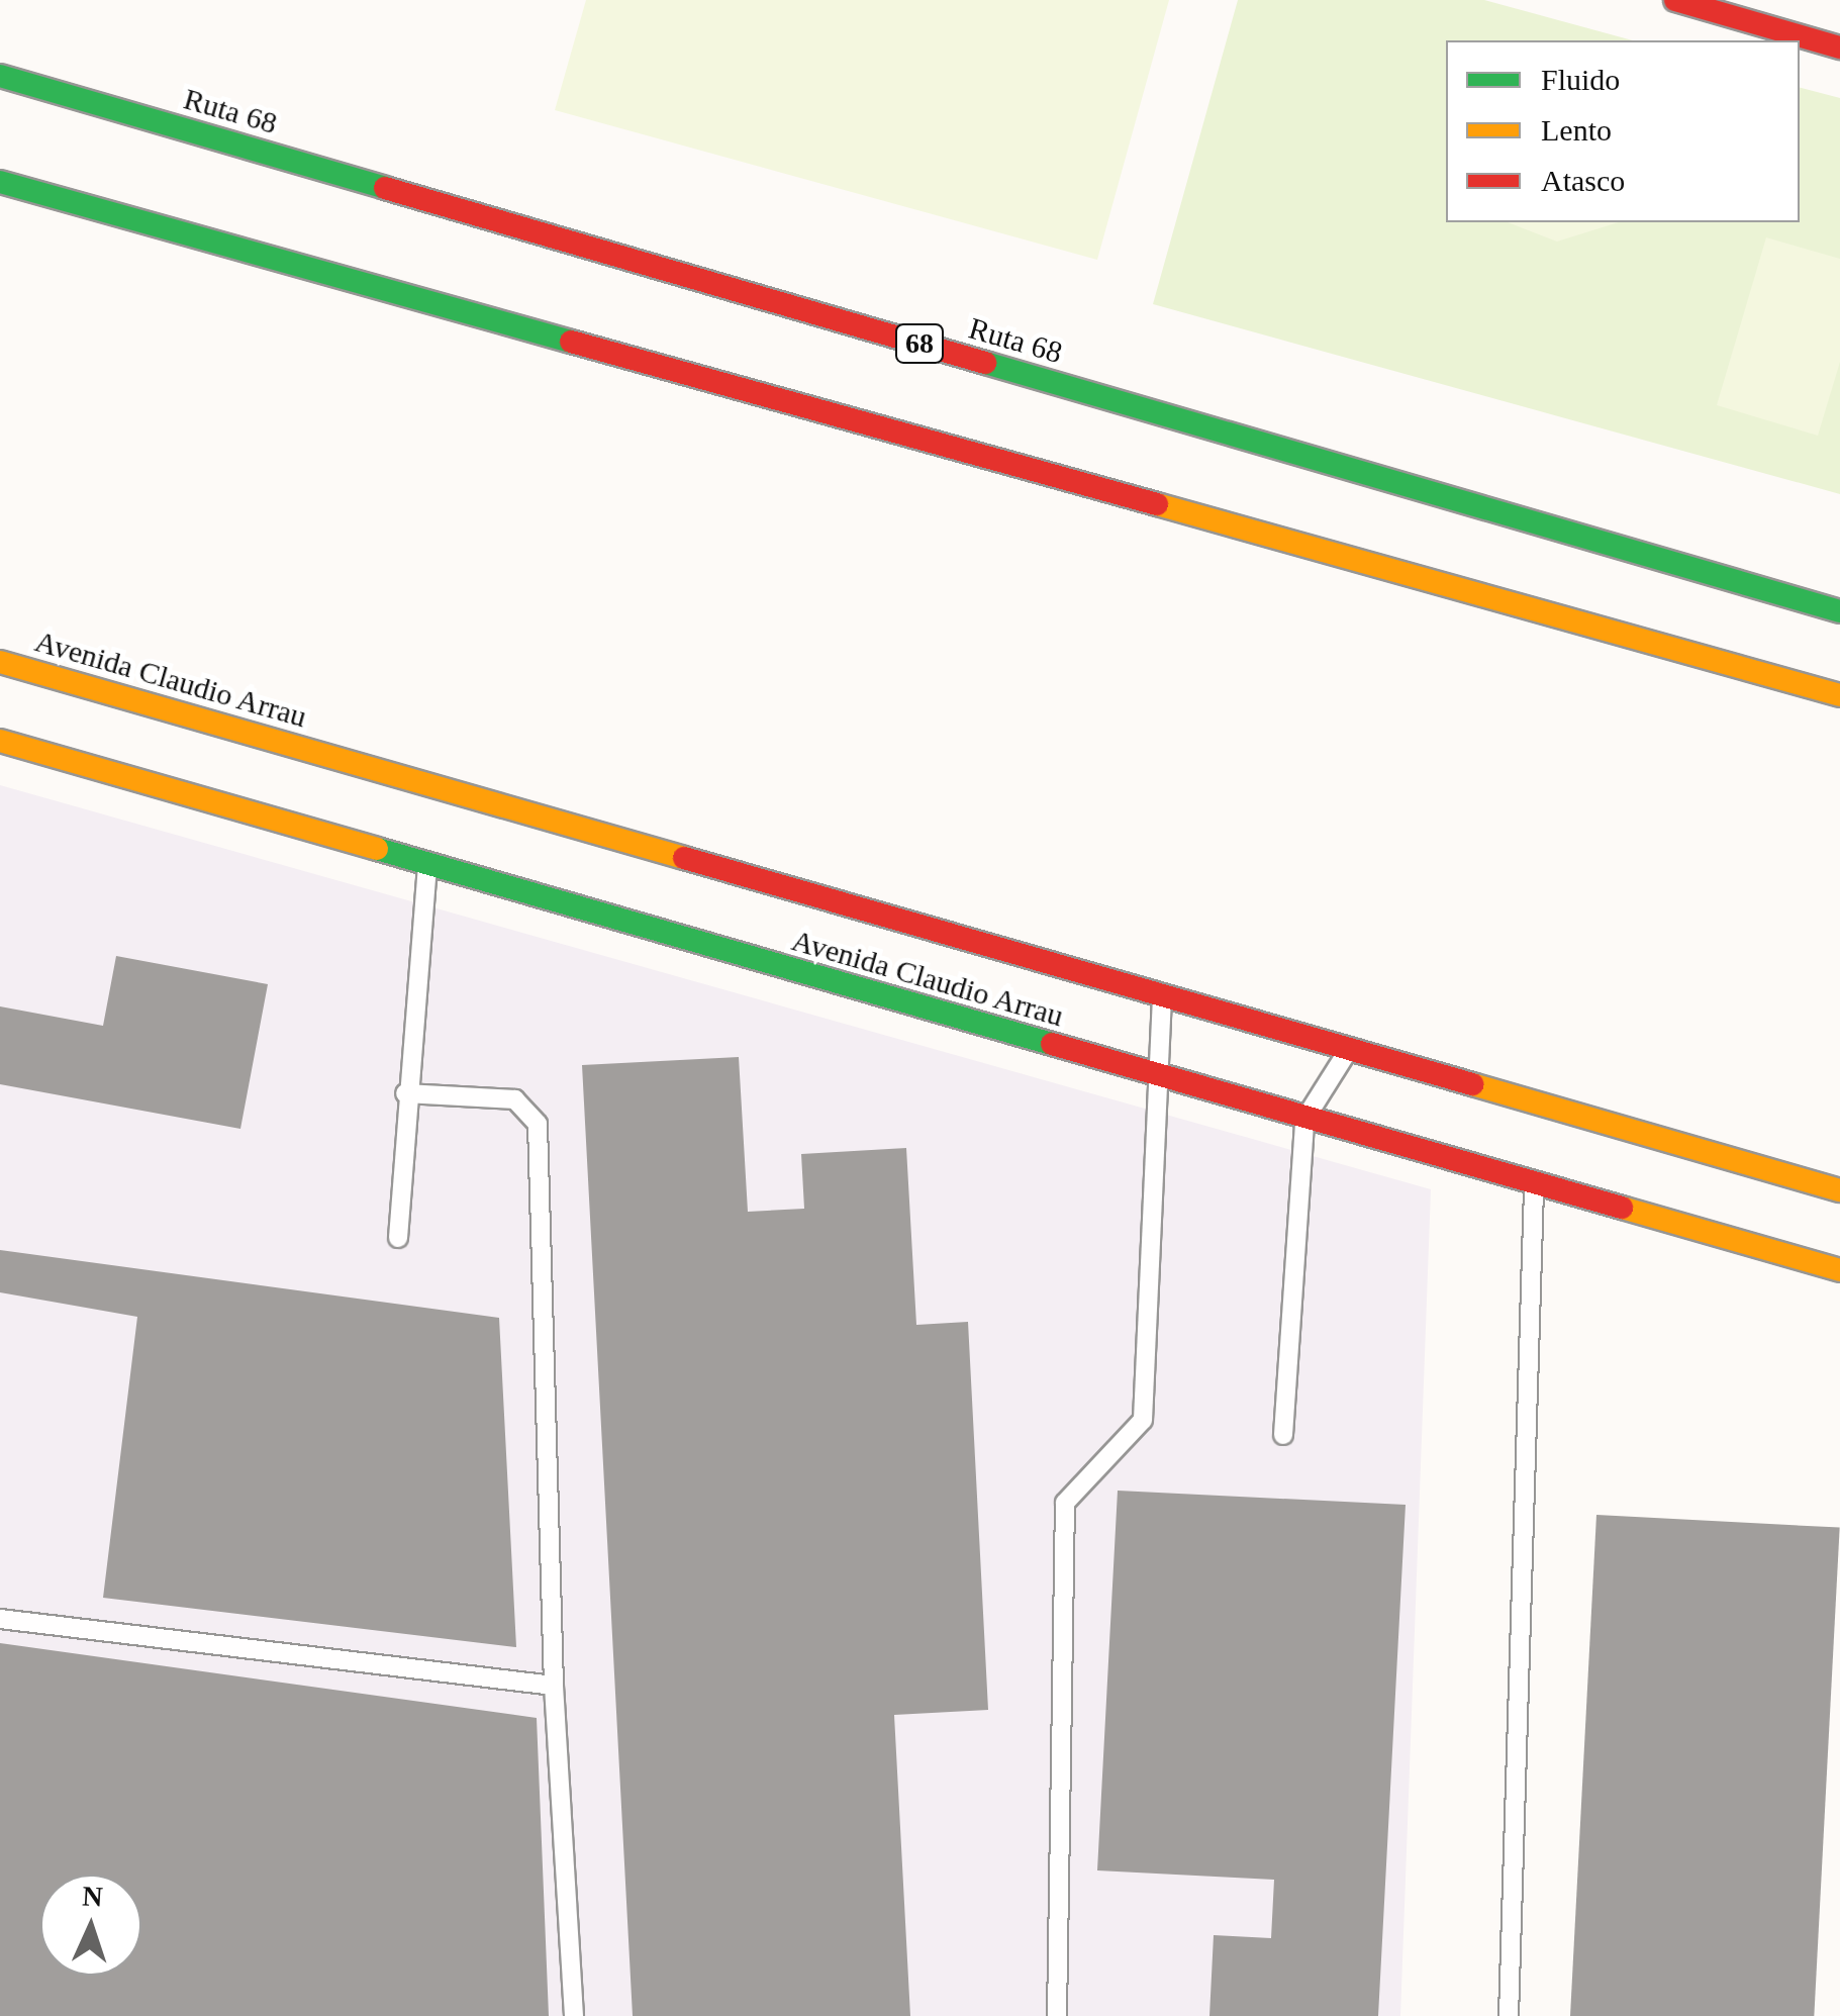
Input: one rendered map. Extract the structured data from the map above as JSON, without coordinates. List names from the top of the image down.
{
  "streets": {
    "main road": ["Ruta 68", "68", "Avenida Claudio Arrau"]
  },
  "legend": ["Fluido", "Lento", "Atasco"],
  "north": "top"
}
